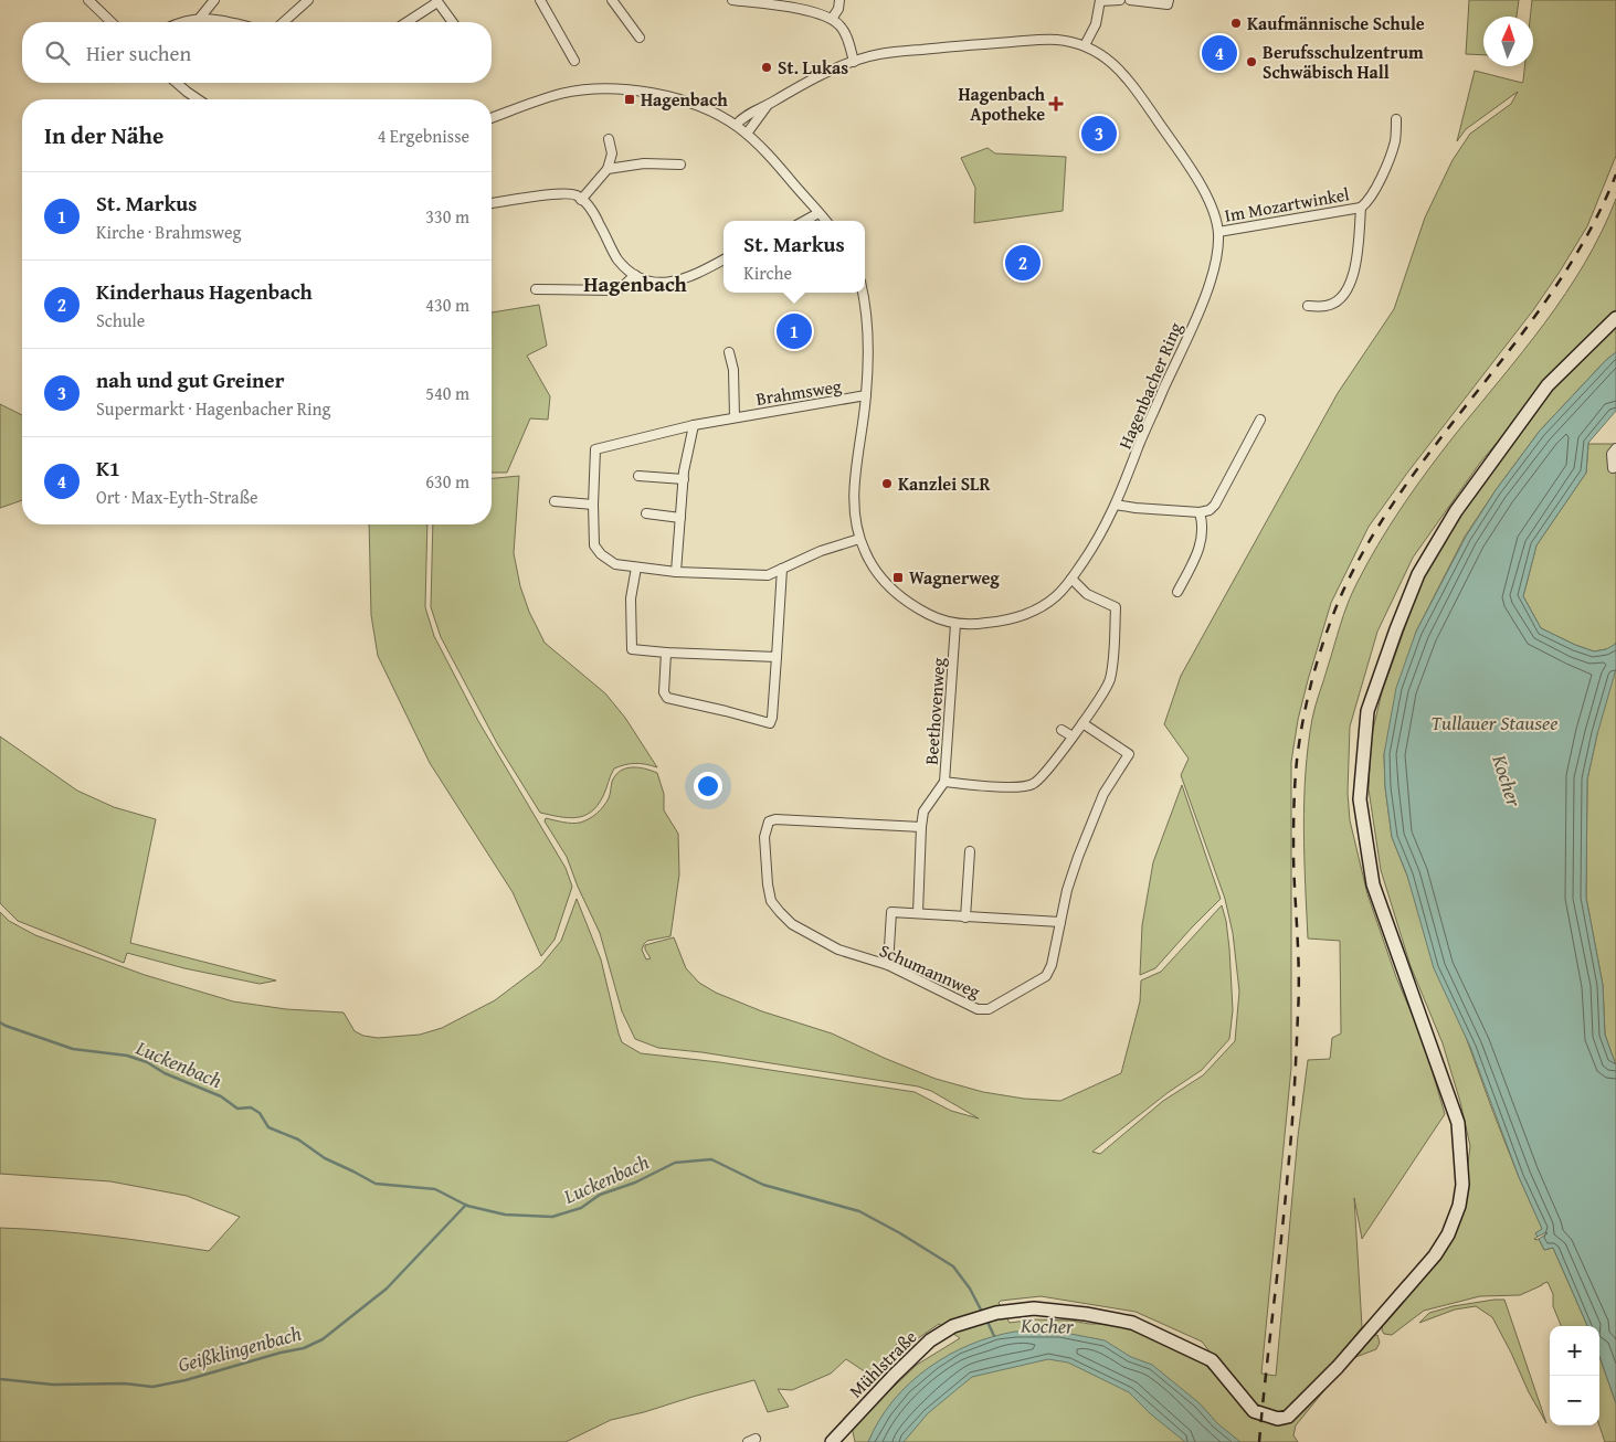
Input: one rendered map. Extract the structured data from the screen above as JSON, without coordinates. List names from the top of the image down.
{
  "streets": {
    "street": [
      "Im Mozartwinkel",
      "Hagenbacher Ring",
      "Brahmsweg",
      "Beethovenweg",
      "Schumannweg",
      "Mühlstraße"
    ]
  },
  "crossings": [
    ["Im Mozartwinkel", "Hagenbacher Ring"],
    ["Hagenbacher Ring", "Brahmsweg"],
    ["Hagenbacher Ring", "Beethovenweg"],
    ["Beethovenweg", "Schumannweg"]
  ],
  "districts": ["Hagenbach"],
  "water": [
    "Tullauer Stausee",
    "Kocher",
    "Luckenbach",
    "Geißklingenbach"
  ],
  "places": {
    "other": [
      "Kaufmännische Schule",
      "Berufsschulzentrum Schwäbisch Hall",
      "St. Lukas",
      "Kanzlei SLR"
    ],
    "transit": ["Hagenbach", "Wagnerweg"],
    "health": ["Hagenbach Apotheke"]
  },
  "north": "top",
  "page": {
    "search": "Hier suchen",
    "pins": [
      "4",
      "3",
      "2",
      "1"
    ],
    "heading": ["In der Nähe", "4 Ergebnisse"],
    "list": [
      {
        "mark": "1",
        "name": "St. Markus",
        "note": "Kirche · Brahmsweg",
        "value": "330 m"
      },
      {
        "mark": "2",
        "name": "Kinderhaus Hagenbach",
        "note": "Schule",
        "value": "430 m"
      },
      {
        "mark": "3",
        "name": "nah und gut Greiner",
        "note": "Supermarkt · Hagenbacher Ring",
        "value": "540 m"
      },
      {
        "mark": "4",
        "name": "K1",
        "note": "Ort · Max-Eyth-Straße",
        "value": "630 m"
      }
    ],
    "popup": ["St. Markus", "Kirche"],
    "map_buttons": ["+", "−"]
  }
}
